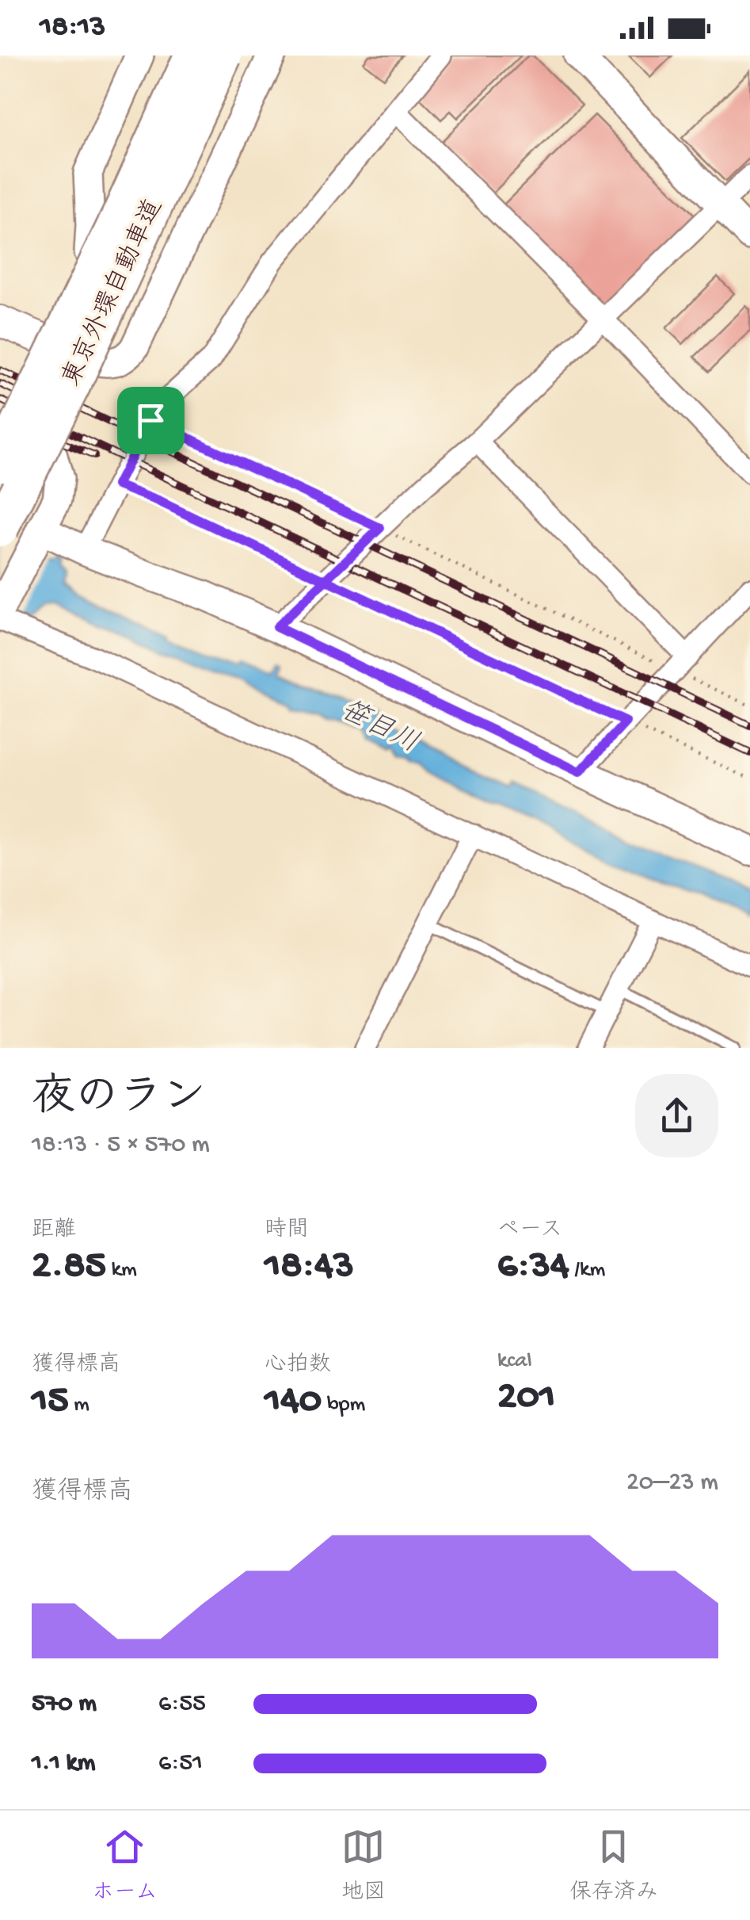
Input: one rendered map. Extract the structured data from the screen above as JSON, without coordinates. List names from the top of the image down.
{
  "streets": {
    "highway": ["東京外環自動車道"]
  },
  "water": ["笹目川"],
  "page": {
    "status": "18:13",
    "heading": ["夜のラン", "18:13 · 5 × 570 m"],
    "stats": [
      ["距離", "2.85 km"],
      ["時間", "18:43"],
      ["ペース", "6:34 /km"],
      ["獲得標高", "15 m"],
      ["心拍数", "140 bpm"],
      ["kcal", "201"]
    ],
    "chart": ["獲得標高", "20–23 m"],
    "list": [
      {
        "name": "570 m",
        "note": "6:55"
      },
      {
        "name": "1.1 km",
        "note": "6:51"
      }
    ],
    "tabs": ["ホーム", "地図", "保存済み"]
  }
}
